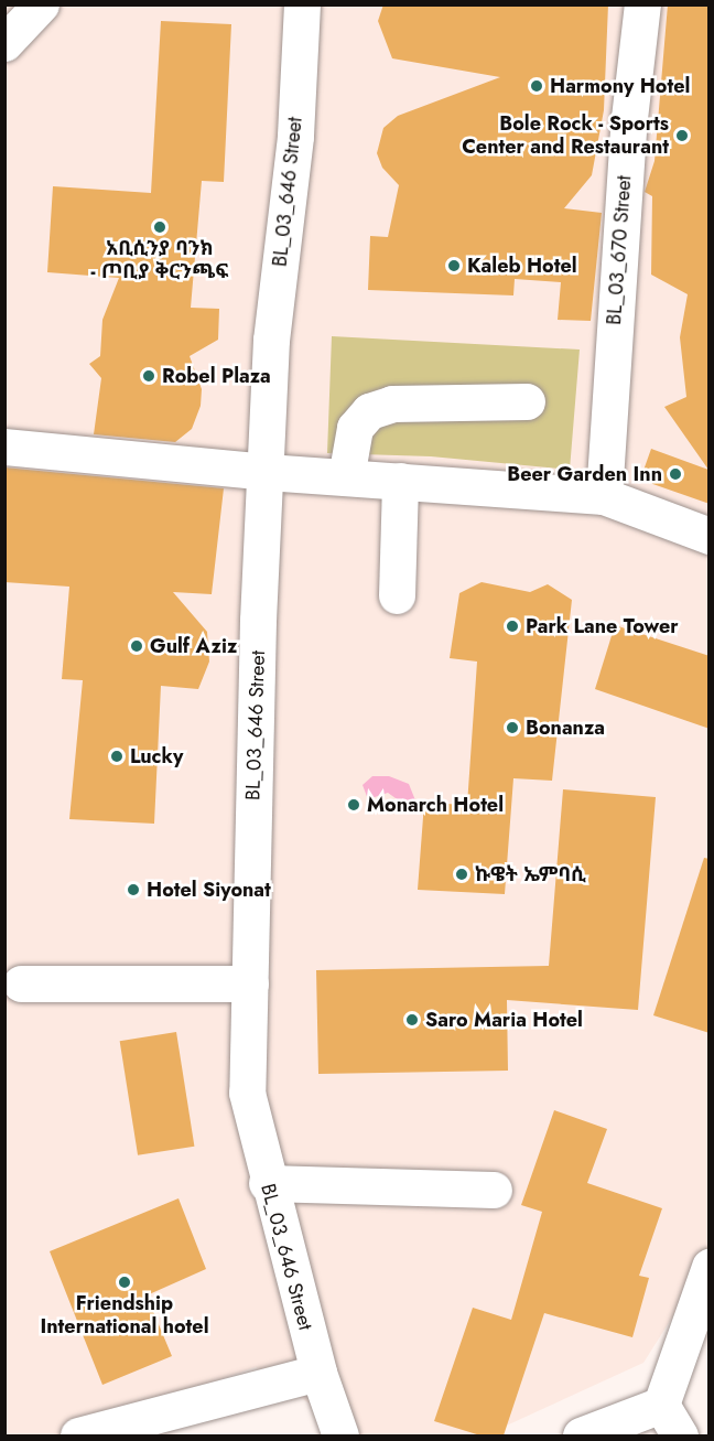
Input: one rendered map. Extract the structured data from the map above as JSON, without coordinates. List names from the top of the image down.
{
  "streets": {
    "street": ["BL_03_646 Street", "BL_03_670 Street"]
  },
  "places": [
    "Harmony Hotel",
    "Bole Rock - Sports Center and Restaurant",
    "አቢሲንያ ባንክ - ጦቢያ ቅርንጫፍ",
    "Kaleb Hotel",
    "Robel Plaza",
    "Beer Garden Inn",
    "Park Lane Tower",
    "Gulf Aziz",
    "Bonanza",
    "Lucky",
    "Monarch Hotel",
    "ኩዌት ኤምባሲ",
    "Hotel Siyonat",
    "Saro Maria Hotel",
    "Friendship International hotel"
  ]
}
